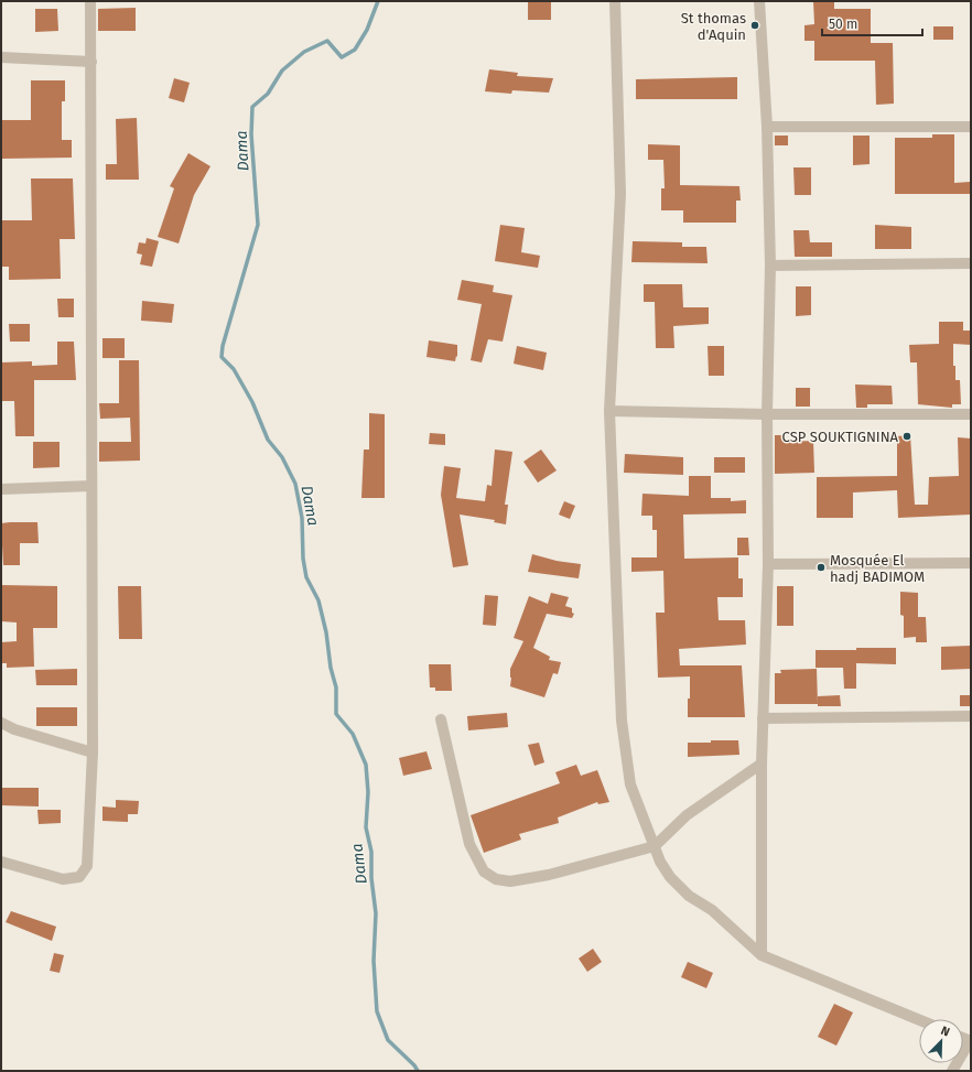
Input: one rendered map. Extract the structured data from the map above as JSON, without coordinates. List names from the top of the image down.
{
  "water": ["Dama"],
  "places": ["St thomas d'Aquin", "CSP SOUKTIGNINA", "Mosquée El hadj BADIMOM"],
  "scale_bar": "50 m",
  "north": "top right"
}
